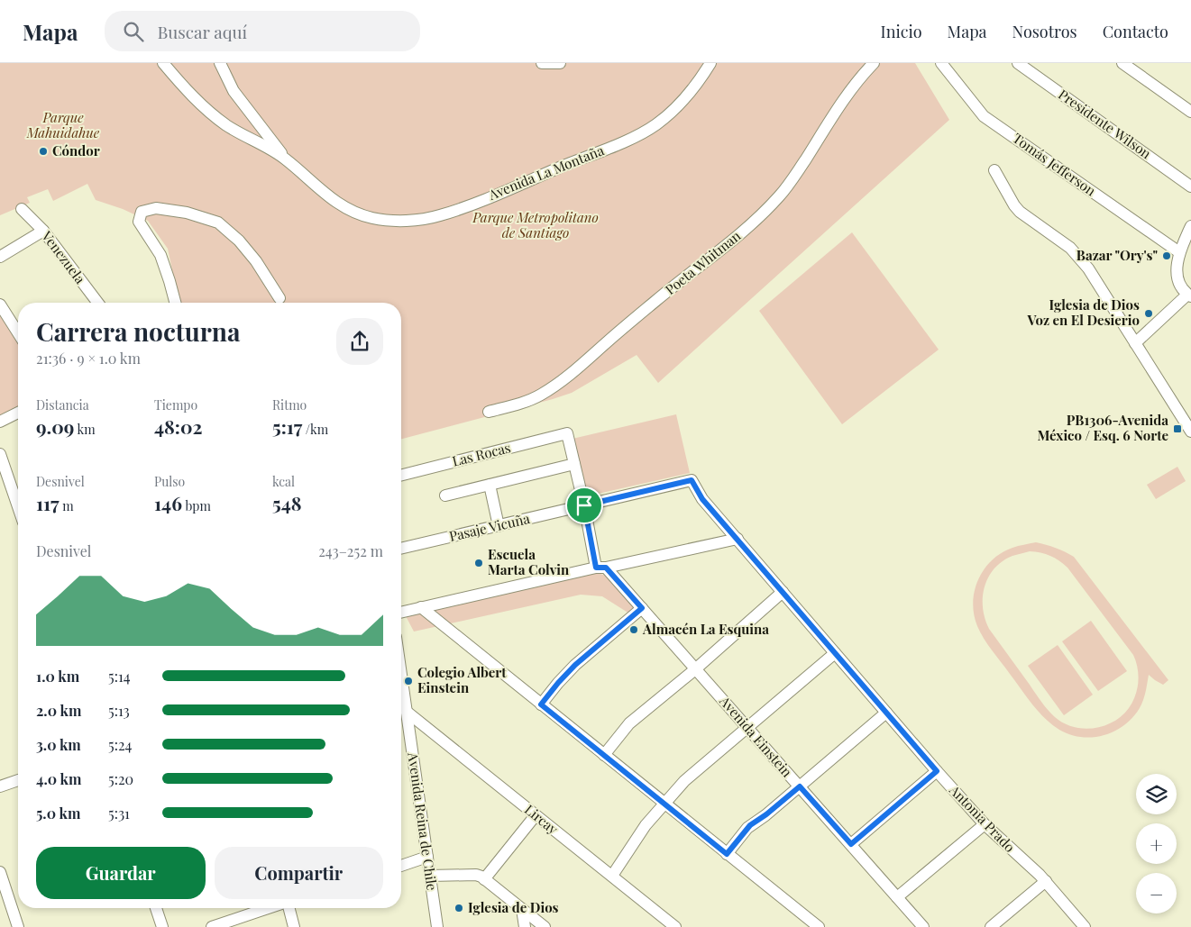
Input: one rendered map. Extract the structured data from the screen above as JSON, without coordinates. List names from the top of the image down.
{
  "streets": {
    "street": [
      "Presidente Wilson",
      "Tomás Jefferson",
      "Avenida La Montaña",
      "Venezuela",
      "Poeta Whitman",
      "Las Rocas",
      "Pasaje Vicuña",
      "Avenida Einstein",
      "Antonia Prado",
      "Lircay",
      "Avenida Reina de Chile"
    ]
  },
  "crossings": [
    ["Pasaje Vicuña", "Antonia Prado"],
    ["Lircay", "Avenida Reina de Chile"]
  ],
  "parks": ["Parque Mahuidahue", "Parque Metropolitano de Santiago"],
  "places": {
    "other": [
      "Cóndor",
      "Bazar \"Ory's\"",
      "Iglesia de Dios Voz en El Desierio",
      "Escuela Marta Colvin",
      "Almacén La Esquina",
      "Colegio Albert Einstein",
      "Iglesia de Dios"
    ],
    "transit": ["PB1306-Avenida México / Esq. 6 Norte"]
  },
  "page": {
    "header": "Mapa",
    "search": "Buscar aquí",
    "nav": [
      "Inicio",
      "Mapa",
      "Nosotros",
      "Contacto"
    ],
    "heading": ["Carrera nocturna", "21:36 · 9 × 1.0 km"],
    "stats": [
      ["Distancia", "9.09 km"],
      ["Tiempo", "48:02"],
      ["Ritmo", "5:17 /km"],
      ["Desnivel", "117 m"],
      ["Pulso", "146 bpm"],
      ["kcal", "548"]
    ],
    "chart": ["Desnivel", "243–252 m"],
    "list": [
      {
        "name": "1.0 km",
        "note": "5:14"
      },
      {
        "name": "2.0 km",
        "note": "5:13"
      },
      {
        "name": "3.0 km",
        "note": "5:24"
      },
      {
        "name": "4.0 km",
        "note": "5:20"
      },
      {
        "name": "5.0 km",
        "note": "5:31"
      }
    ],
    "map_buttons": ["+", "−"],
    "buttons": ["Guardar", "Compartir"]
  }
}
